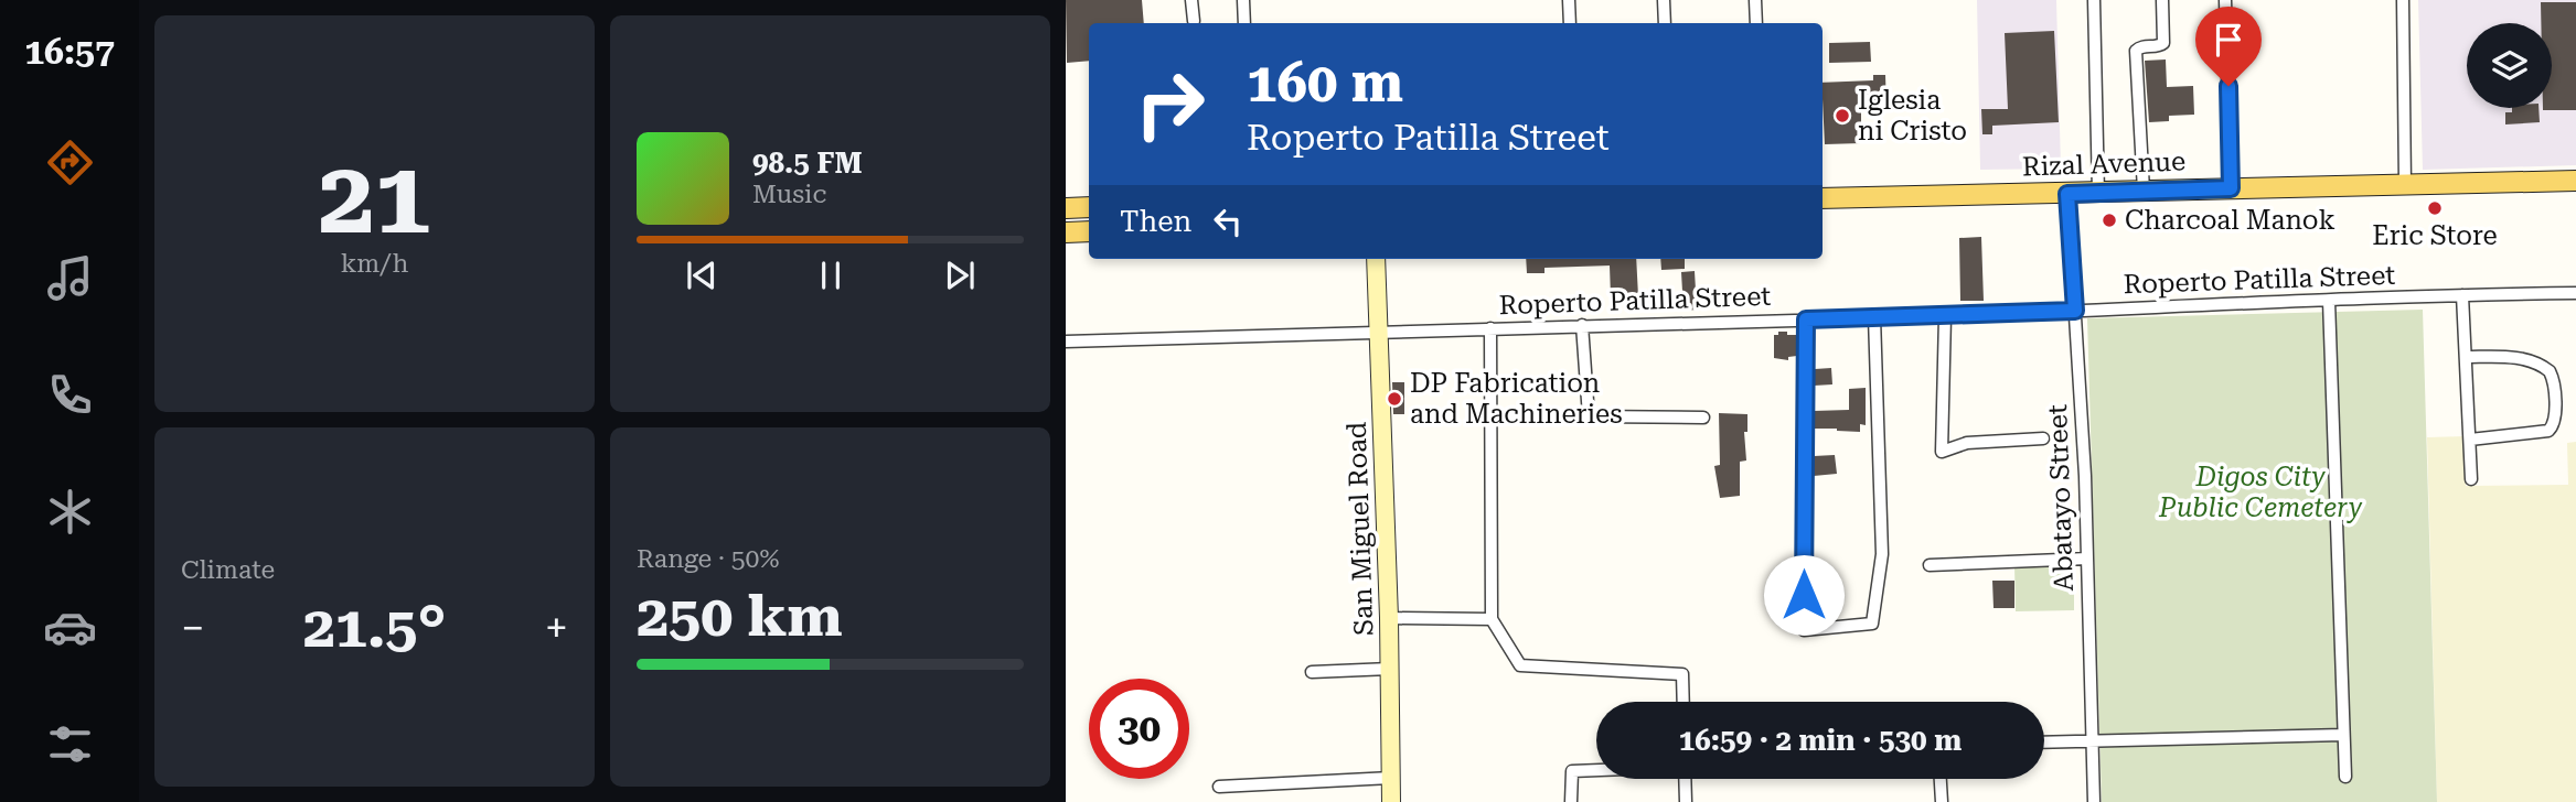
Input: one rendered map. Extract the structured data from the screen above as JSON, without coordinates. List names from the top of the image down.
{
  "streets": {
    "main road": ["Rizal Avenue"],
    "street": ["Roperto Patilla Street", "Abatayo Street", "San Miguel Road"]
  },
  "crossings": [
    ["Rizal Avenue", "Abatayo Street"],
    ["Roperto Patilla Street", "Abatayo Street"],
    ["Roperto Patilla Street", "San Miguel Road"]
  ],
  "parks": ["Digos City Public Cemetery"],
  "places": [
    "Iglesia ni Cristo",
    "Eric Store",
    "Charcoal Manok",
    "DP Fabrication and Machineries"
  ],
  "page": {
    "tabs": "16:57",
    "tile": [
      ["21", "km/h"],
      "Climate",
      ["Range · 50%", "250 km"]
    ],
    "turn": ["160 m", "Roperto Patilla Street"],
    "song": ["98.5 FM", "Music"],
    "then": "Then",
    "heat": ["−", "21.5°", "+"],
    "limit": "30",
    "trip": "16:59 · 2 min · 530 m"
  }
}
